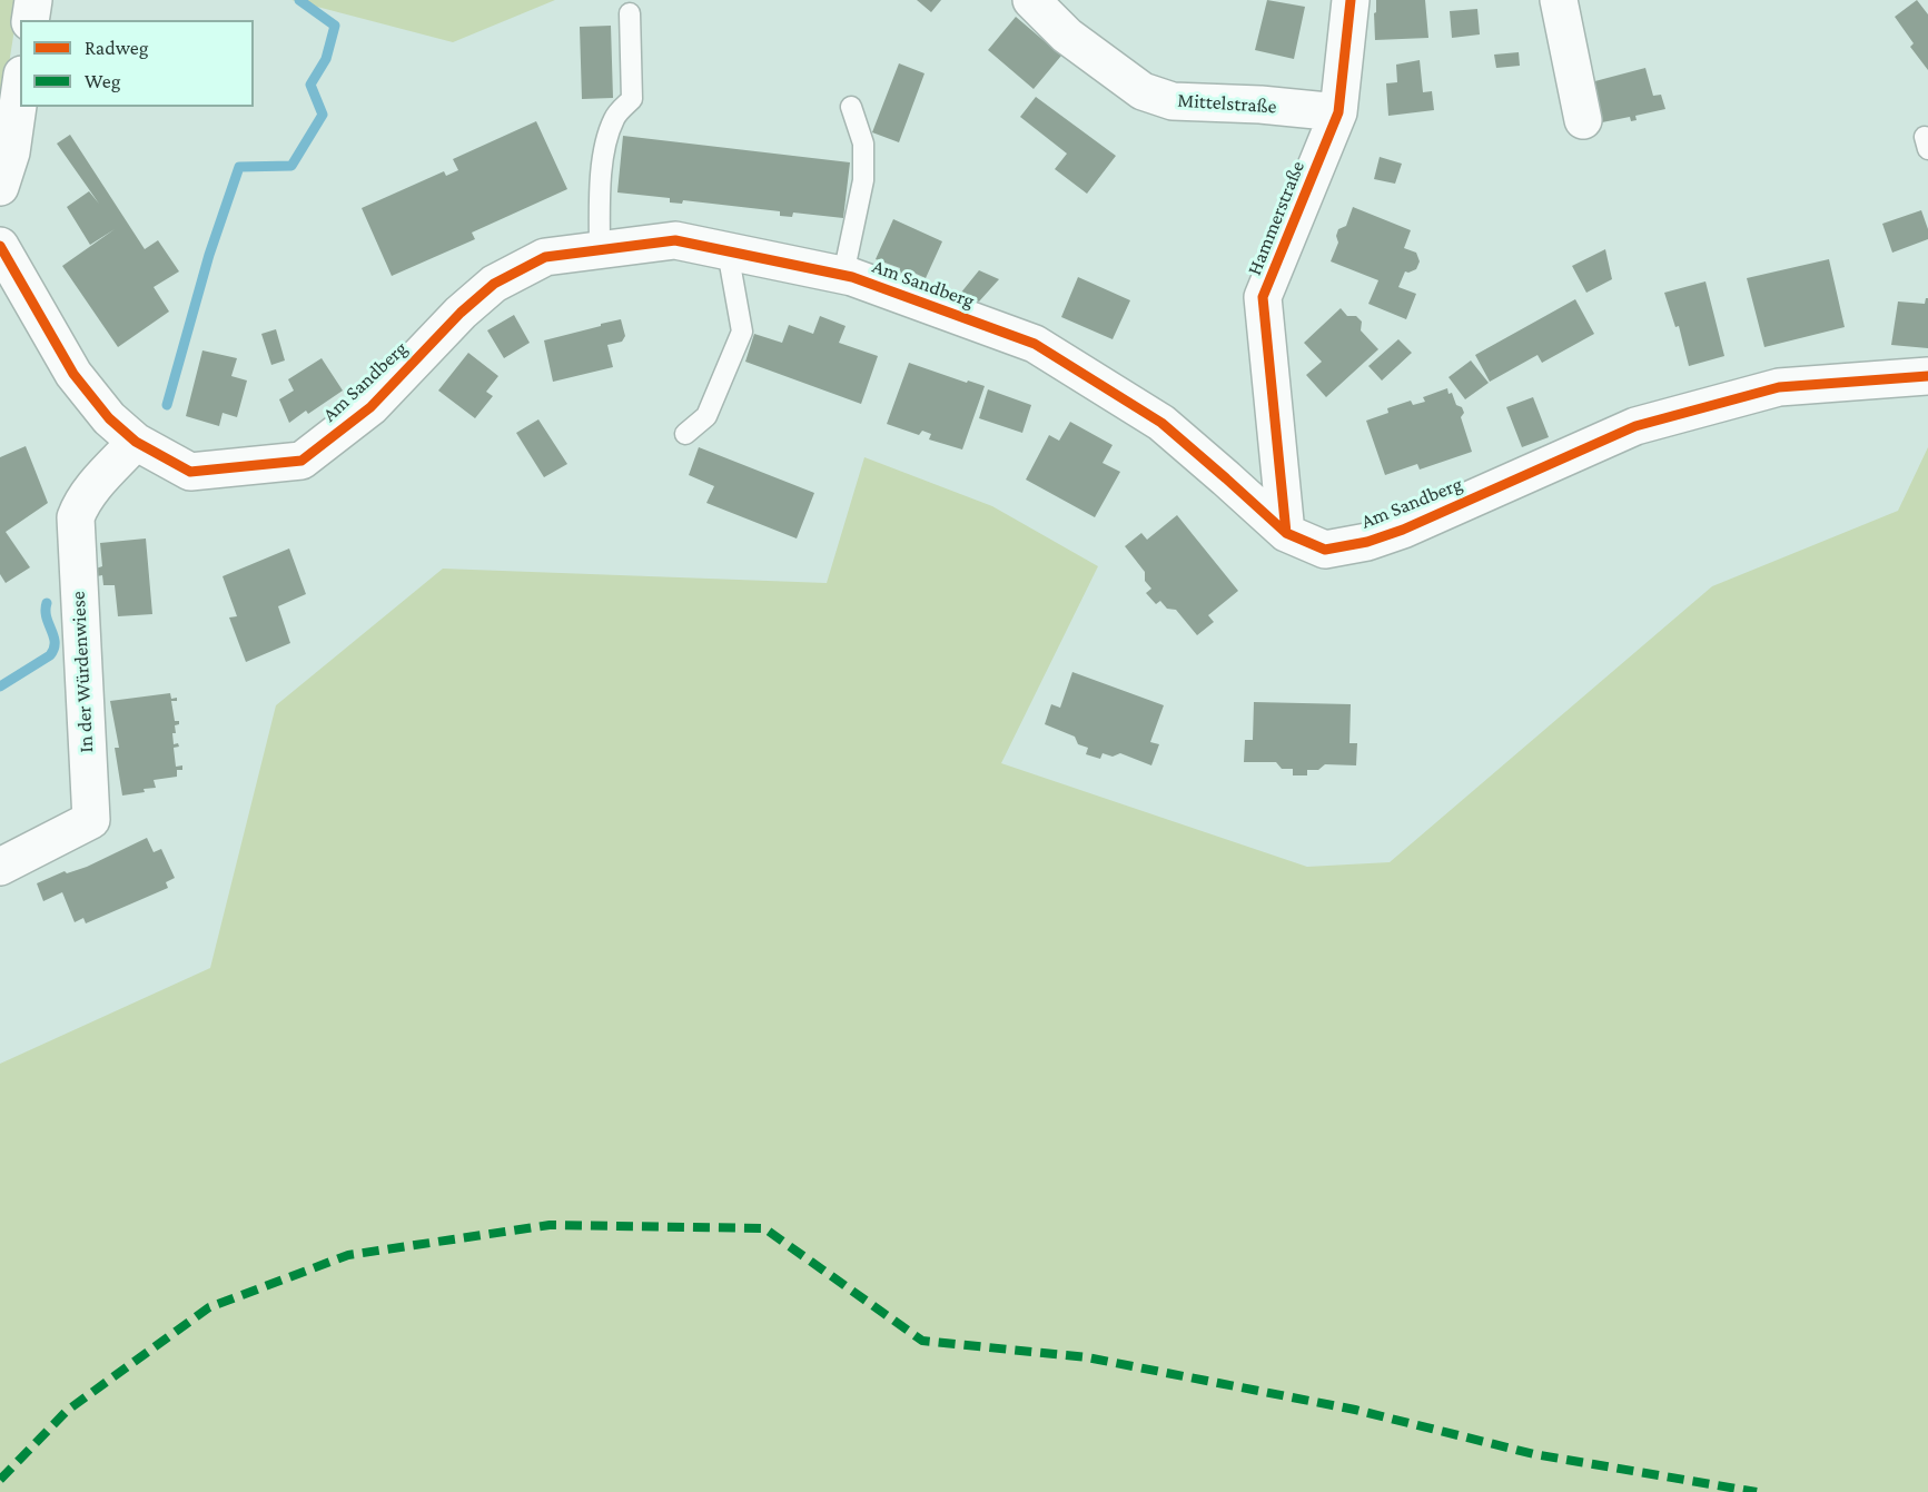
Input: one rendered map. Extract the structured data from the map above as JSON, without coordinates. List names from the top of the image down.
{
  "streets": {
    "street": [
      "Mittelstraße",
      "Hammerstraße",
      "Am Sandberg",
      "In der Würdenwiese"
    ]
  },
  "crossings": [
    ["Mittelstraße", "Hammerstraße"],
    ["Hammerstraße", "Am Sandberg"],
    ["Am Sandberg", "In der Würdenwiese"]
  ],
  "legend": ["Radweg", "Weg"]
}
